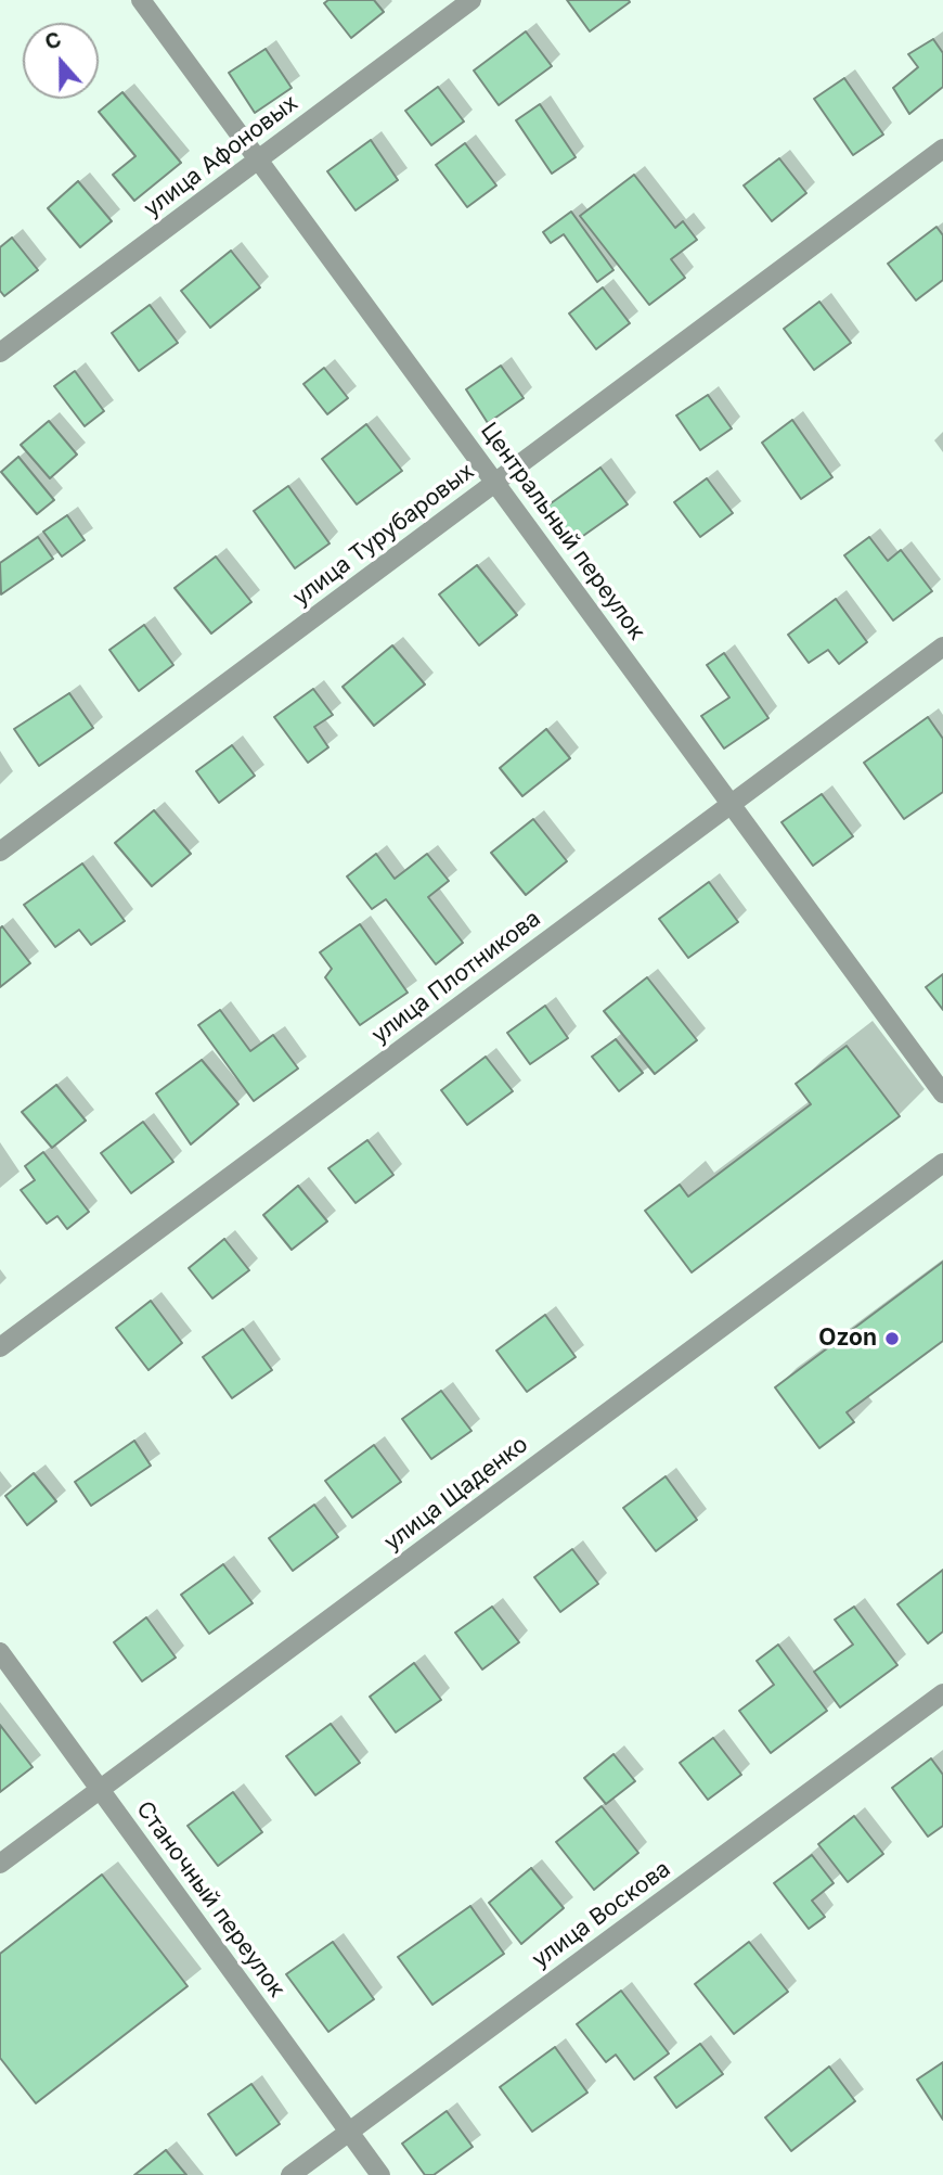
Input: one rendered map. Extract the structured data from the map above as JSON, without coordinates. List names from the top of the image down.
{
  "streets": {
    "street": [
      "улица Афоновых",
      "Центральный переулок",
      "улица Турубаровых",
      "улица Плотникова",
      "улица Щаденко",
      "Станочный переулок",
      "улица Воскова"
    ]
  },
  "crossings": [
    ["улица Афоновых", "Центральный переулок"],
    ["Центральный переулок", "улица Турубаровых"],
    ["Центральный переулок", "улица Плотникова"],
    ["улица Щаденко", "Станочный переулок"],
    ["Станочный переулок", "улица Воскова"]
  ],
  "places": ["Ozon"],
  "north": "top"
}
